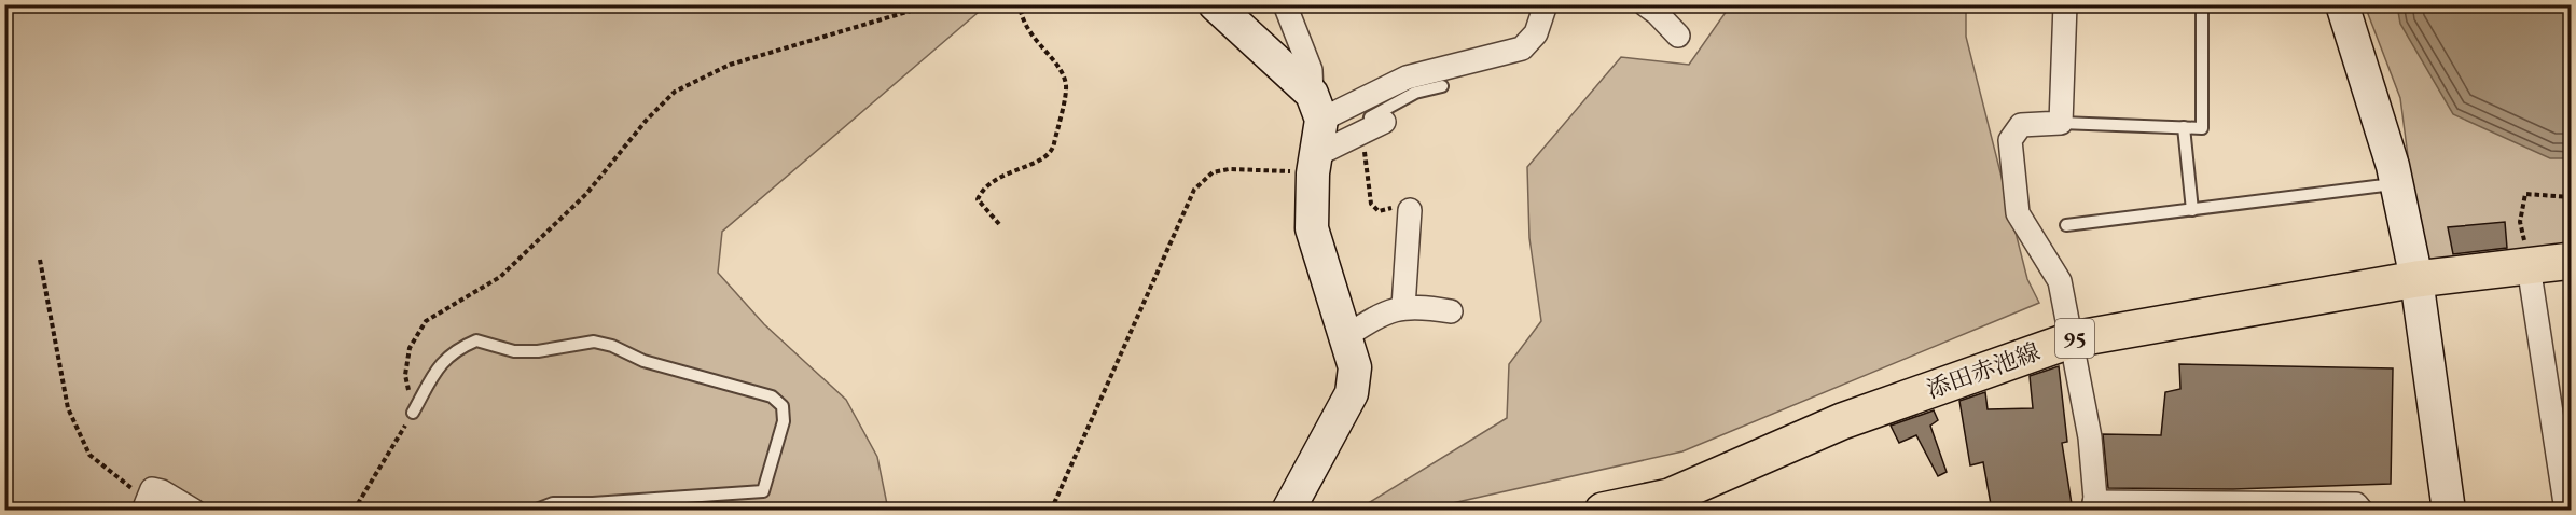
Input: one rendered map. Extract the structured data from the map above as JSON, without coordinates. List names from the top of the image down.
{
  "streets": {
    "main road": ["95", "添田赤池線"]
  }
}
